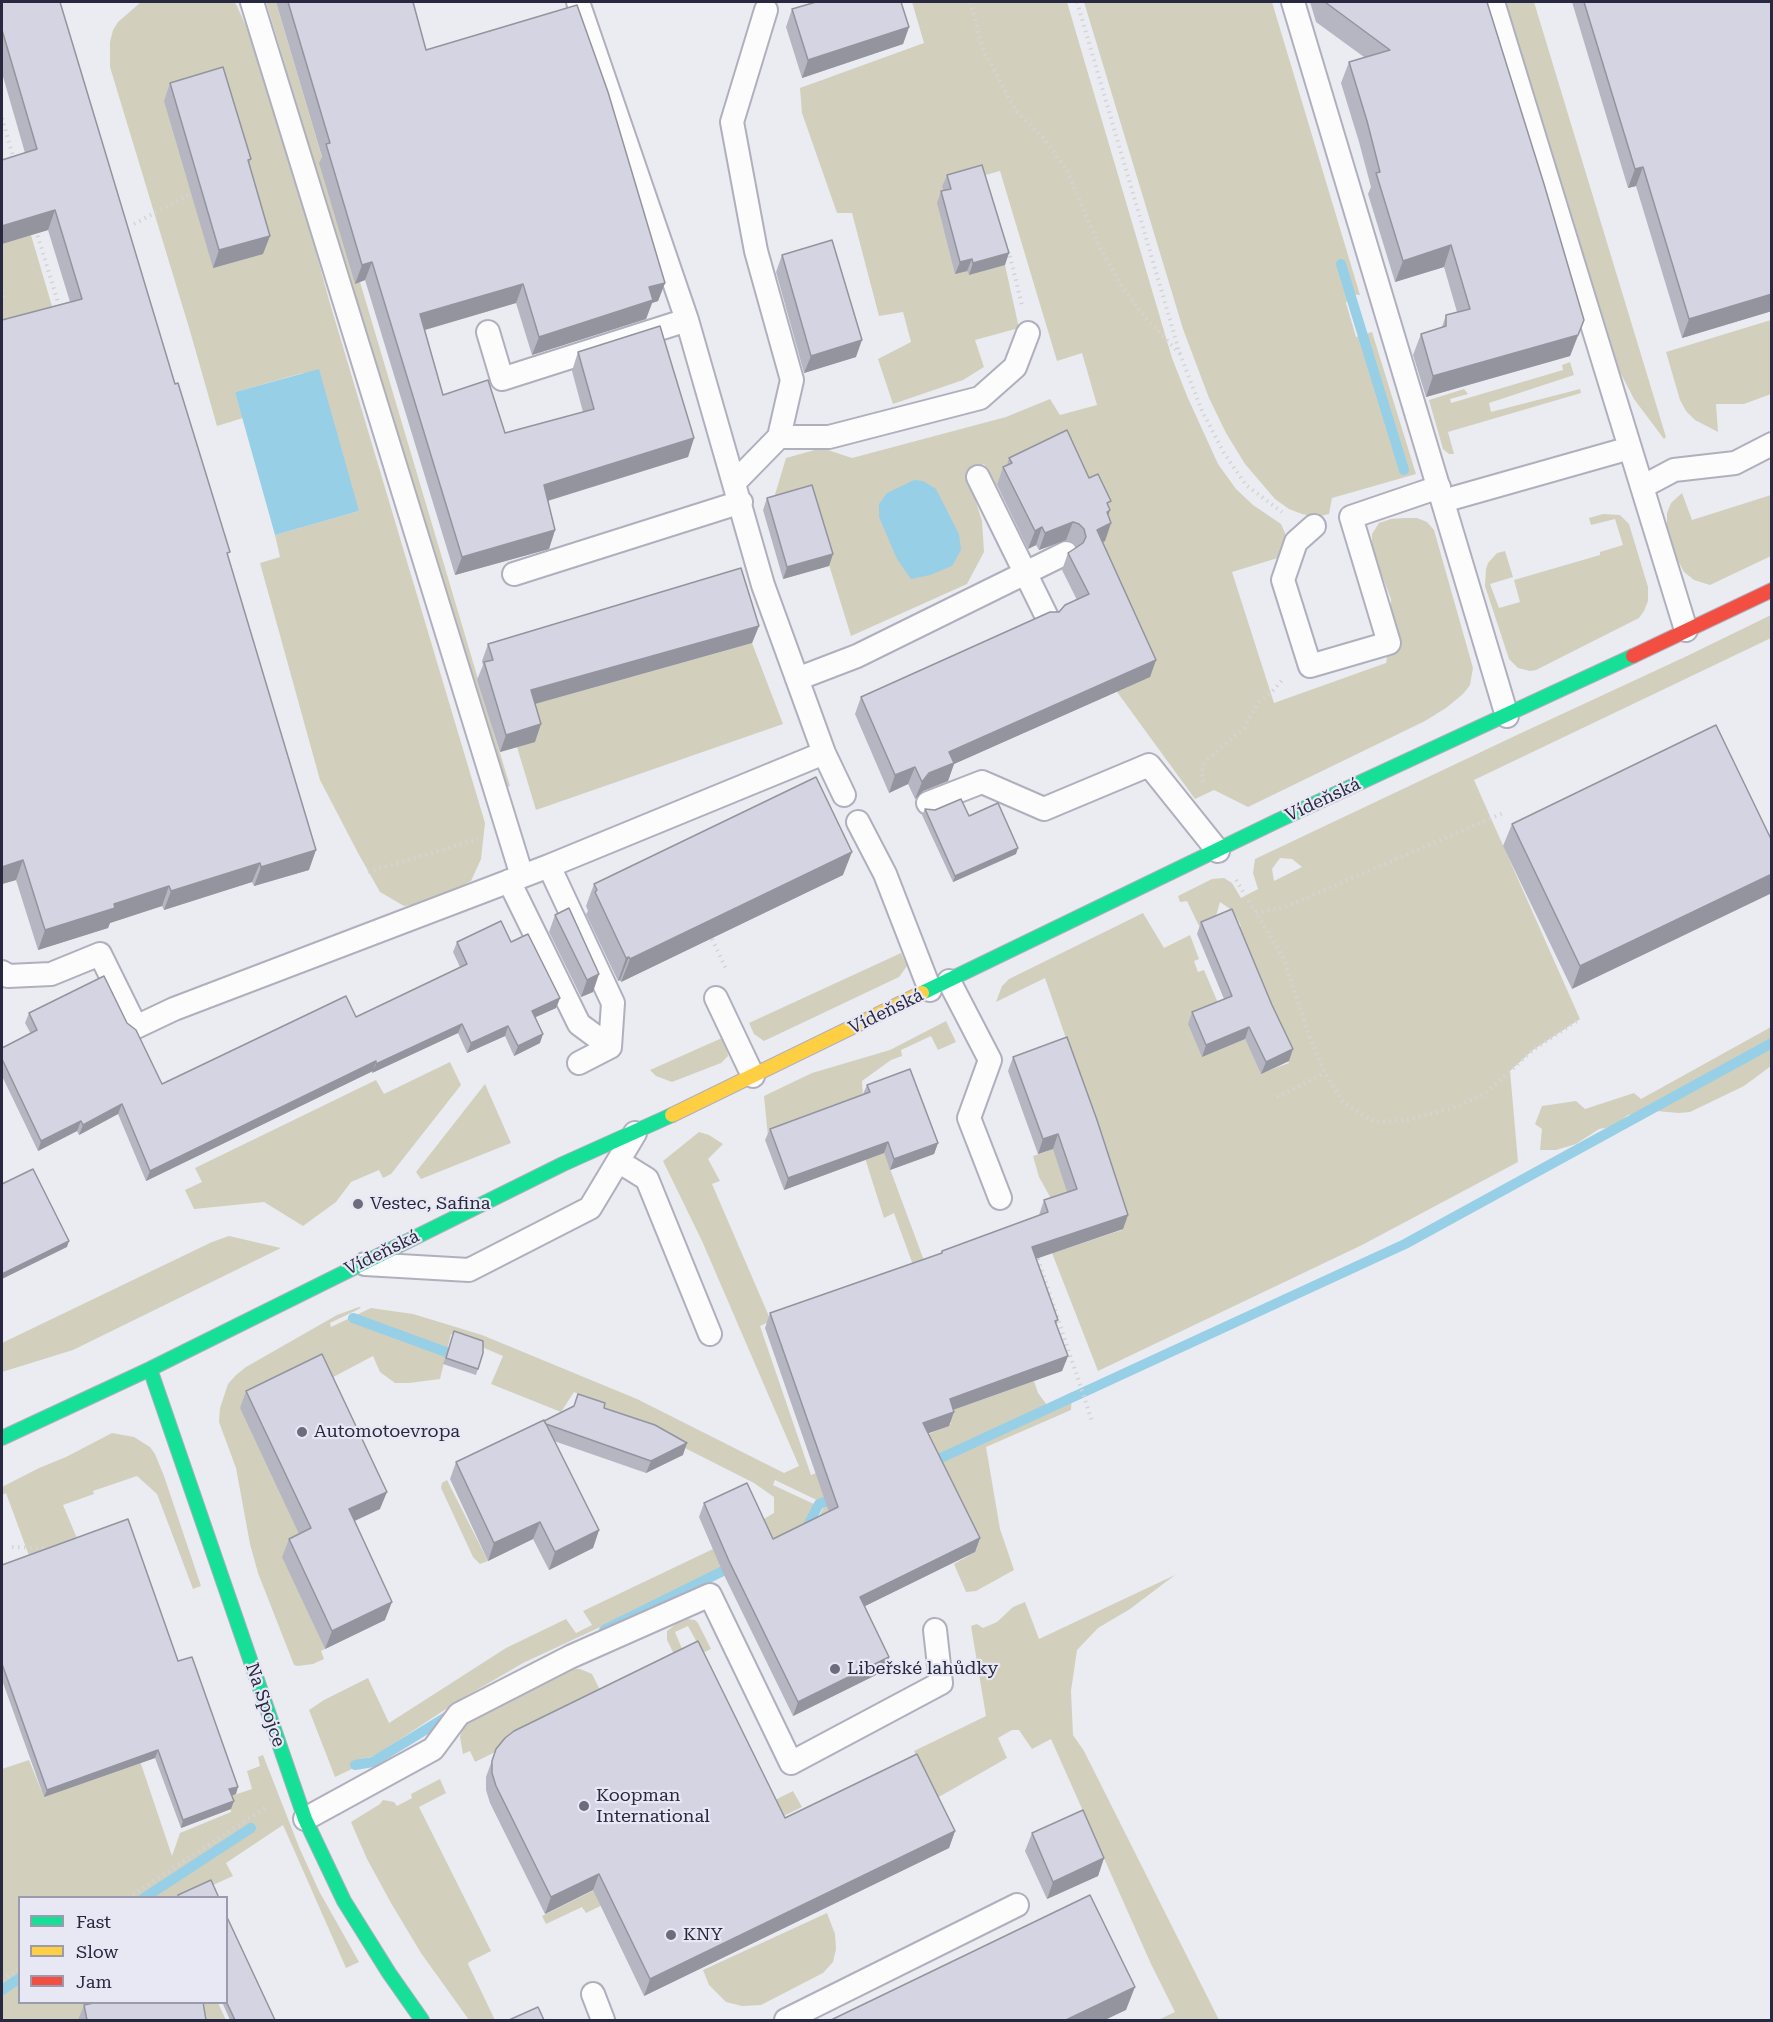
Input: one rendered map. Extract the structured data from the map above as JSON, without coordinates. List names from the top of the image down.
{
  "streets": {
    "main road": ["Vídeňská", "Na Spojce"]
  },
  "crossings": [
    ["Vídeňská", "Na Spojce"]
  ],
  "places": [
    "Vestec, Safina",
    "Automotoevropa",
    "Libeřské lahůdky",
    "Koopman International",
    "KNY"
  ],
  "legend": ["Fast", "Slow", "Jam"]
}
